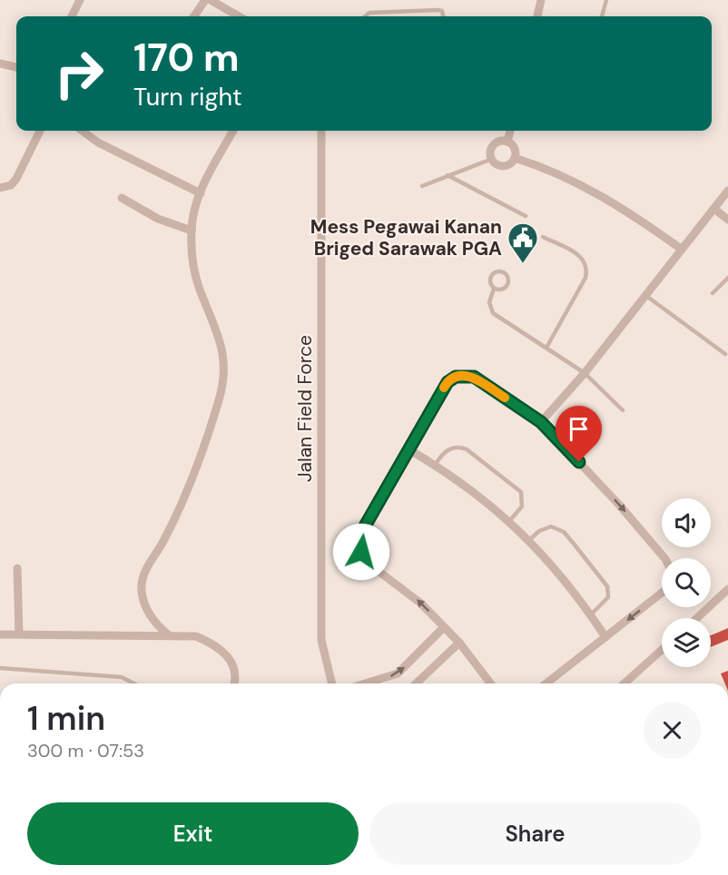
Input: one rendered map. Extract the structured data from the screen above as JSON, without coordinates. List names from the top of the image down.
{
  "streets": {
    "street": ["Jalan Field Force"]
  },
  "places": {
    "public building": ["Mess Pegawai Kanan Briged Sarawak PGA"]
  },
  "page": {
    "turn": ["170 m", "Turn right"],
    "heading": ["1 min", "300 m · 07:53"],
    "buttons": ["Exit", "Share"]
  }
}
